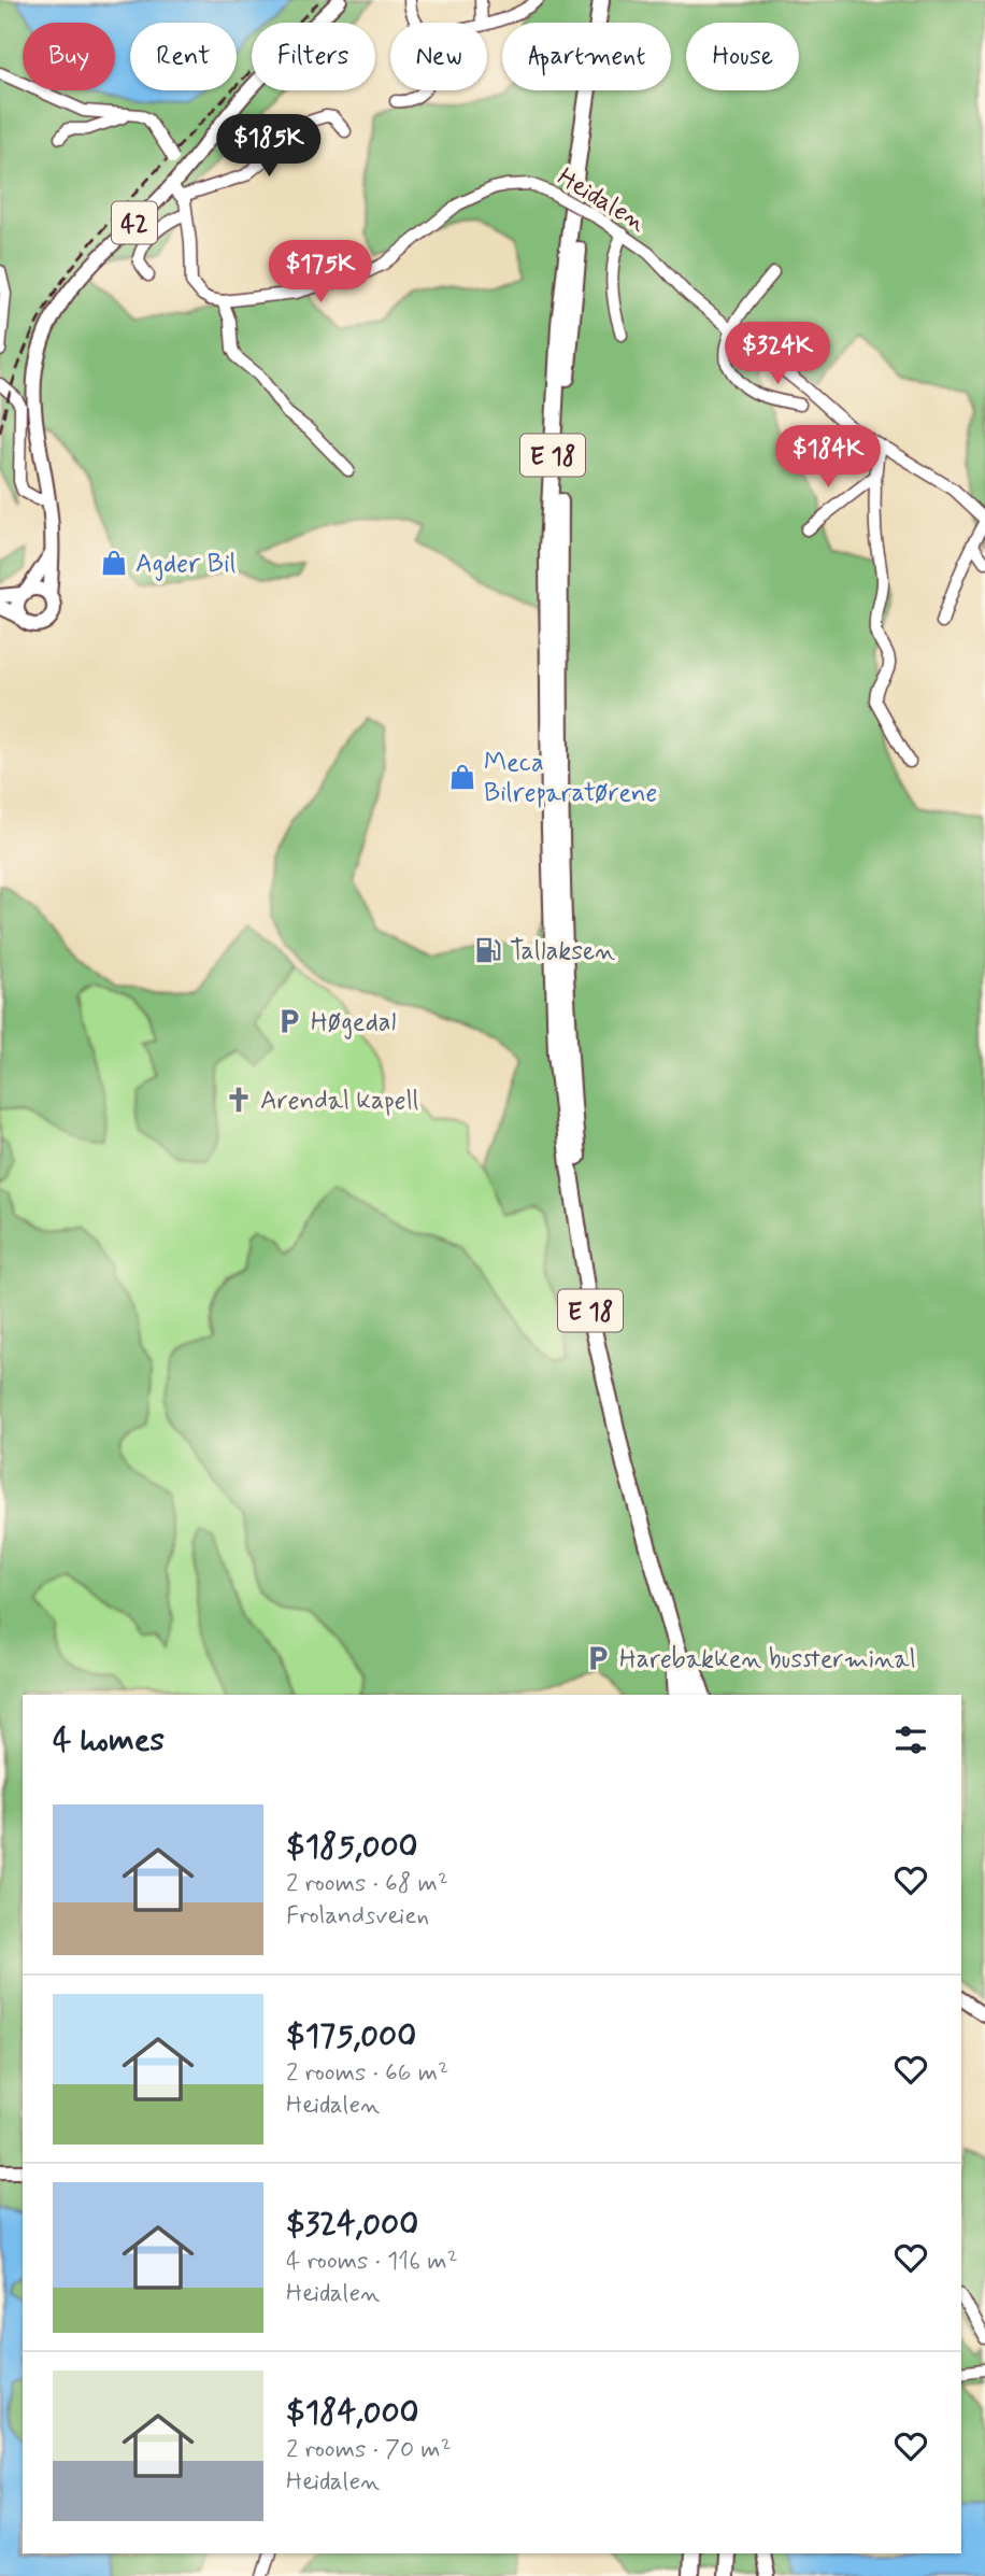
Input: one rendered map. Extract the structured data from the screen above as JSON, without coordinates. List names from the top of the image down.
{
  "streets": {
    "highway": ["E 18"],
    "main road": ["42"],
    "street": ["Heidalen"]
  },
  "places": {
    "shop": ["Agder Bil", "Meca Bilreparatørene"],
    "fuel station": ["Tallaksen"],
    "parking": ["Høgedal", "Harebakken bussterminal"],
    "church": ["Arendal kapell"]
  },
  "page": {
    "chip": [
      "Buy",
      "Rent",
      "Filters",
      "New",
      "Apartment",
      "House"
    ],
    "price": [
      "$185K",
      "$175K",
      "$324K",
      "$184K"
    ],
    "heading": "4 homes",
    "list": [
      {
        "name": "$185,000",
        "note": "2 rooms · 68 m² · Frolandsveien"
      },
      {
        "name": "$175,000",
        "note": "2 rooms · 66 m² · Heidalen"
      },
      {
        "name": "$324,000",
        "note": "4 rooms · 116 m² · Heidalen"
      },
      {
        "name": "$184,000",
        "note": "2 rooms · 70 m² · Heidalen"
      }
    ]
  }
}
